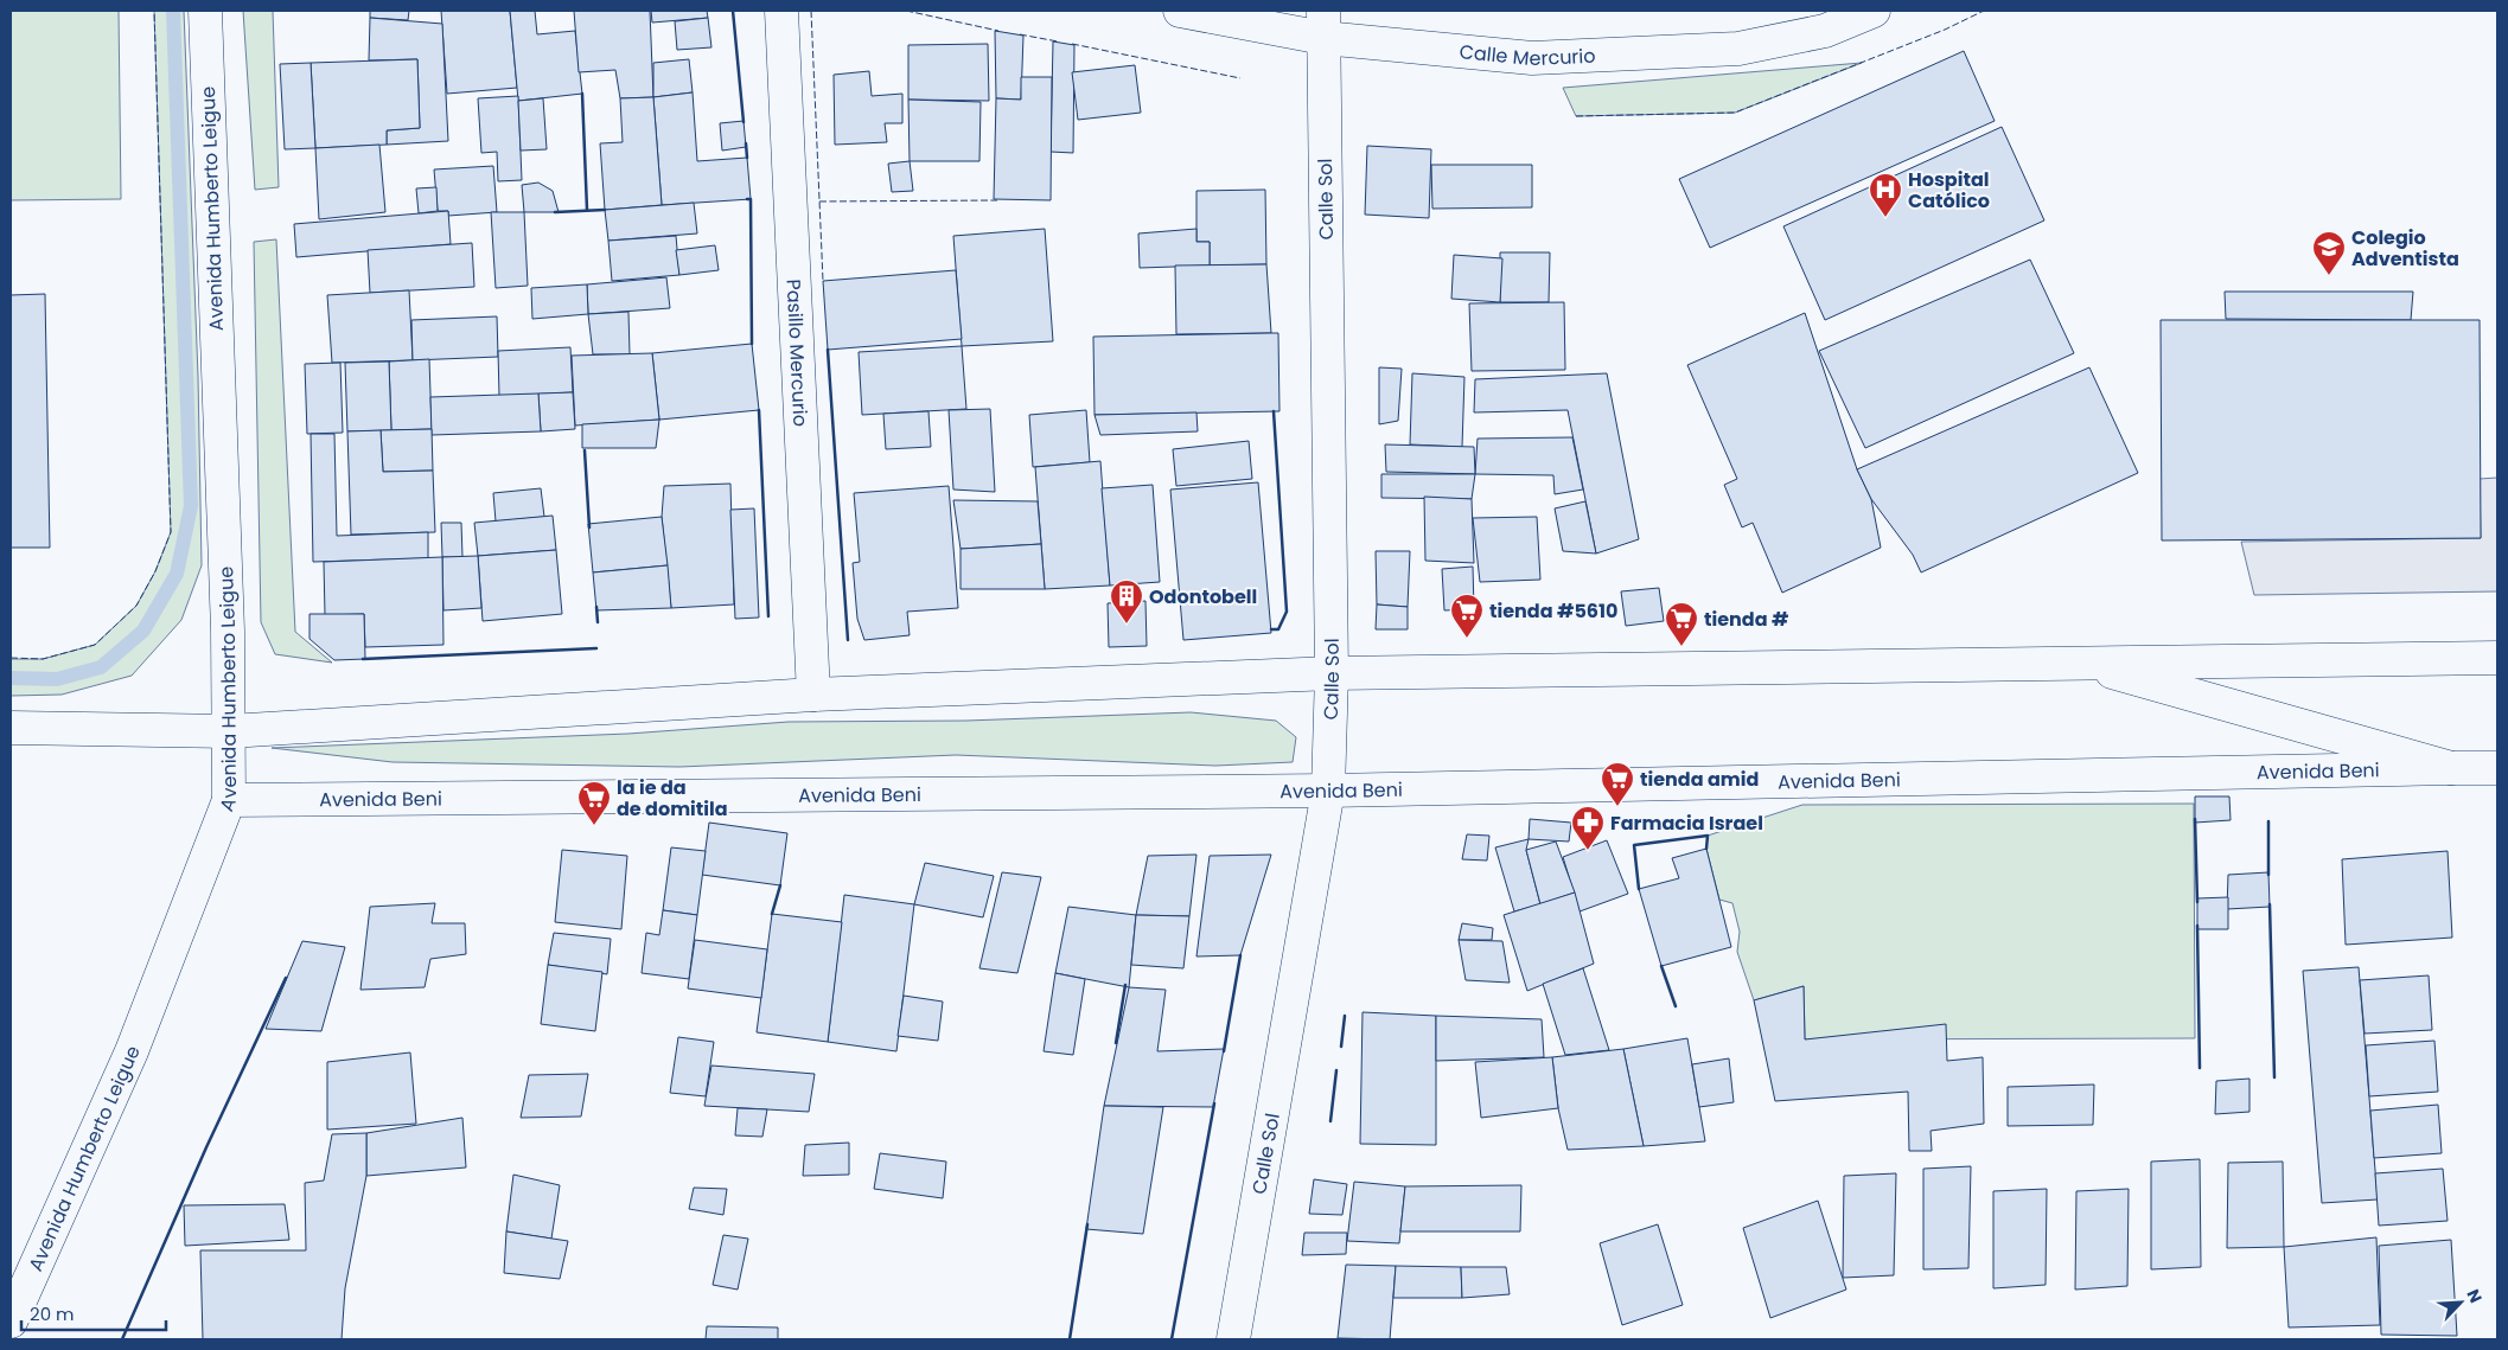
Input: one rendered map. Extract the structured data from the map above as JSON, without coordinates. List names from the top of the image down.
{
  "streets": {
    "street": [
      "Calle Mercurio",
      "Calle Sol",
      "Avenida Humberto Leigue",
      "Pasillo Mercurio",
      "Avenida Beni"
    ]
  },
  "crossings": [
    ["Calle Mercurio", "Calle Sol"],
    ["Calle Sol", "Avenida Beni"],
    ["Avenida Humberto Leigue", "Avenida Beni"],
    ["Pasillo Mercurio", "Avenida Beni"]
  ],
  "places": {
    "hospital": ["Hospital Católico"],
    "school or university": ["Colegio Adventista"],
    "building": ["Odontobell"],
    "supermarket": [
      "tienda #5610",
      "tienda #",
      "tienda amid",
      "la ie da de domitila"
    ],
    "pharmacy": ["Farmacia Israel"]
  },
  "scale_bar": "20 m",
  "north": "top right"
}
